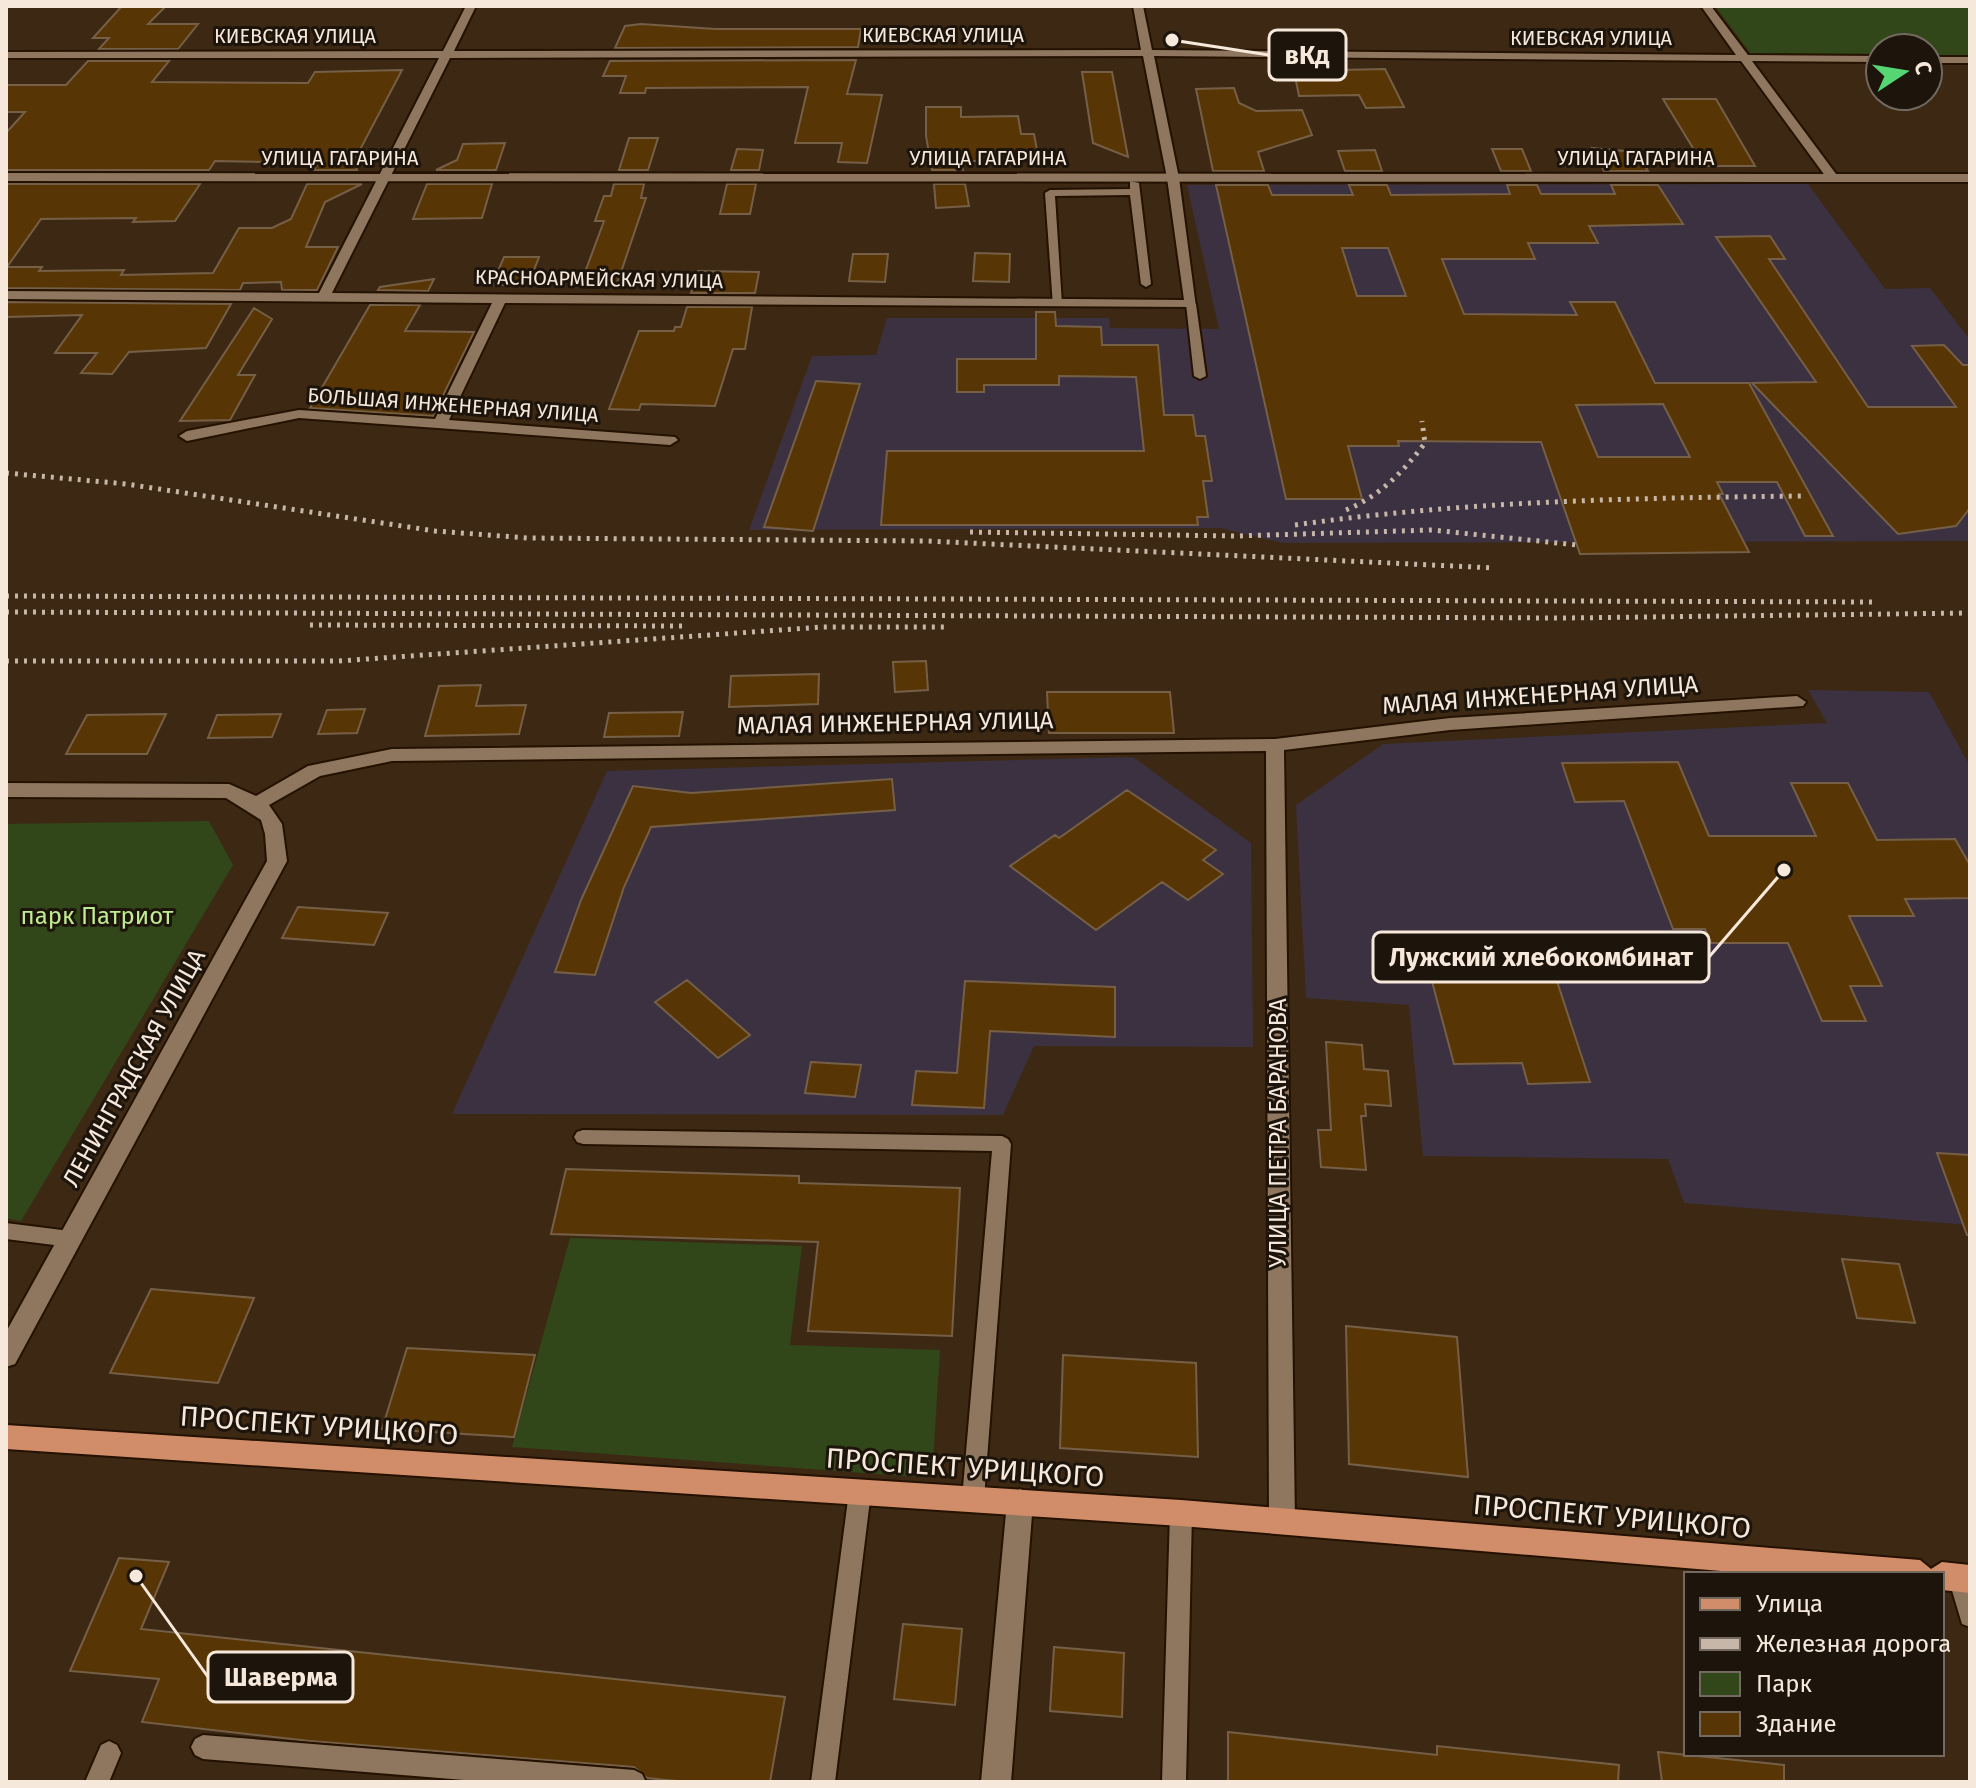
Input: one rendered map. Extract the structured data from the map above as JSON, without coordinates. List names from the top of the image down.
{
  "streets": {
    "main road": ["ПРОСПЕКТ УРИЦКОГО"],
    "street": [
      "КИЕВСКАЯ УЛИЦА",
      "УЛИЦА ГАГАРИНА",
      "КРАСНОАРМЕЙСКАЯ УЛИЦА",
      "БОЛЬШАЯ ИНЖЕНЕРНАЯ УЛИЦА",
      "МАЛАЯ ИНЖЕНЕРНАЯ УЛИЦА",
      "ЛЕНИНГРАДСКАЯ УЛИЦА",
      "УЛИЦА ПЕТРА БАРАНОВА"
    ]
  },
  "crossings": [
    ["МАЛАЯ ИНЖЕНЕРНАЯ УЛИЦА", "ЛЕНИНГРАДСКАЯ УЛИЦА"],
    ["МАЛАЯ ИНЖЕНЕРНАЯ УЛИЦА", "УЛИЦА ПЕТРА БАРАНОВА"],
    ["УЛИЦА ПЕТРА БАРАНОВА", "ПРОСПЕКТ УРИЦКОГО"]
  ],
  "parks": ["парк Патриот"],
  "places": ["вКд", "Лужский хлебокомбинат", "Шаверма"],
  "legend": [
    "Улица",
    "Железная дорога",
    "Парк",
    "Здание"
  ],
  "north": "right"
}
